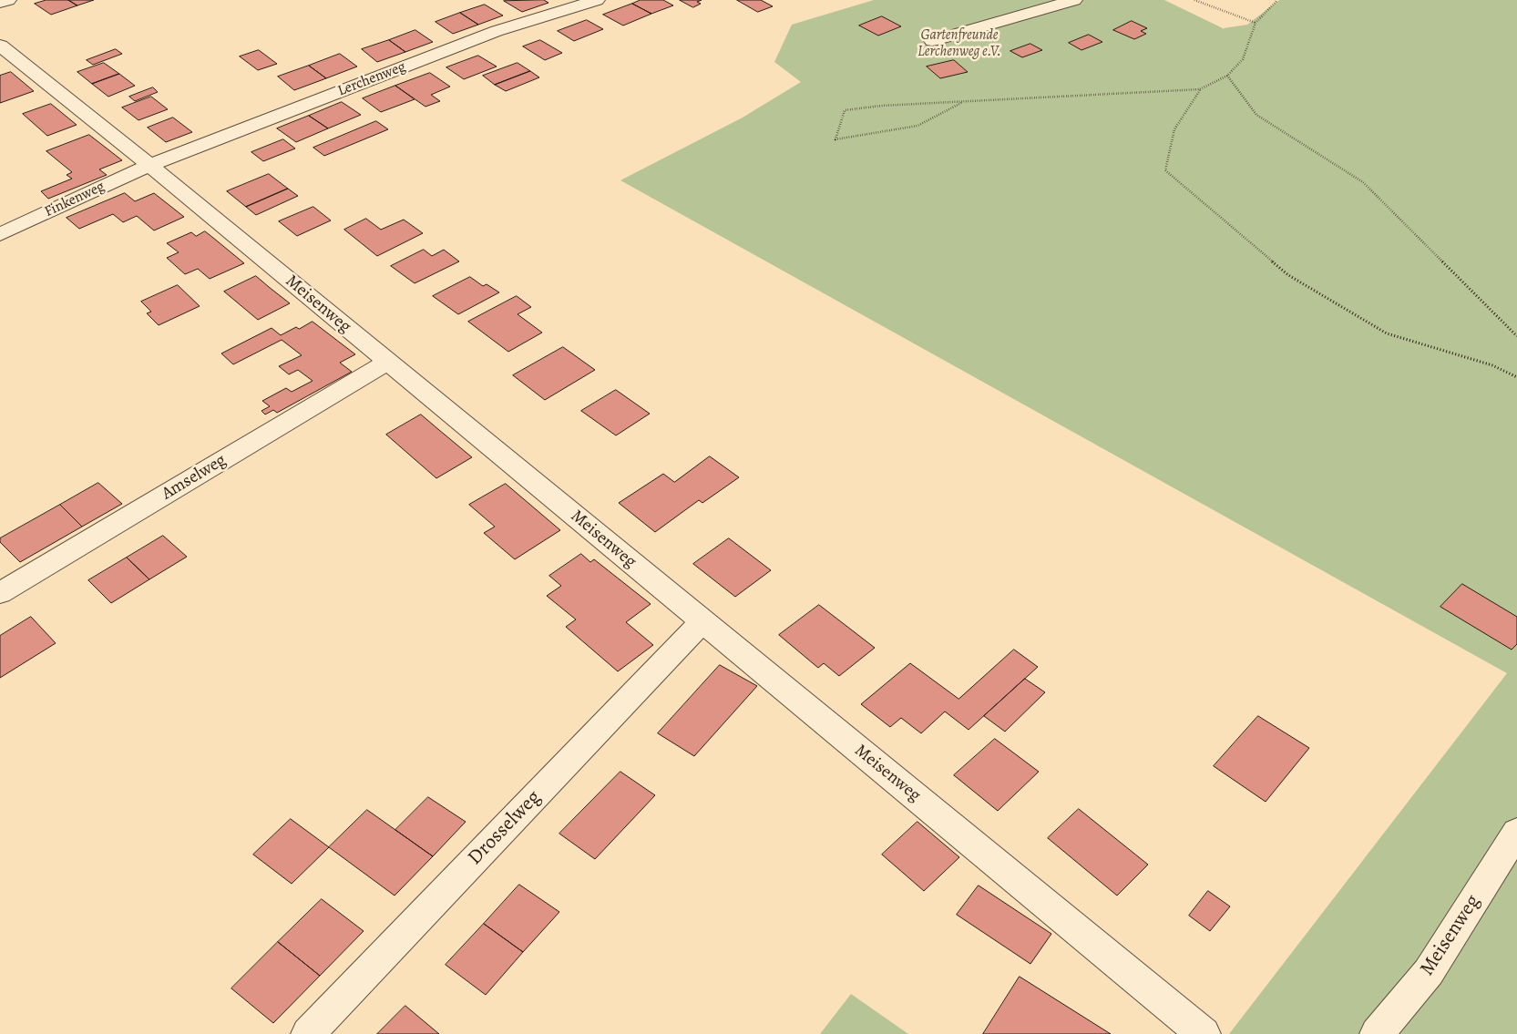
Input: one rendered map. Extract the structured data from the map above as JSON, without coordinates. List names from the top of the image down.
{
  "streets": {
    "street": [
      "Lerchenweg",
      "Finkenweg",
      "Meisenweg",
      "Amselweg",
      "Drosselweg"
    ]
  },
  "crossings": [
    ["Lerchenweg", "Finkenweg"],
    ["Lerchenweg", "Meisenweg"],
    ["Finkenweg", "Meisenweg"],
    ["Meisenweg", "Amselweg"],
    ["Meisenweg", "Drosselweg"]
  ],
  "parks": ["Gartenfreunde Lerchenweg e.V."]
}
